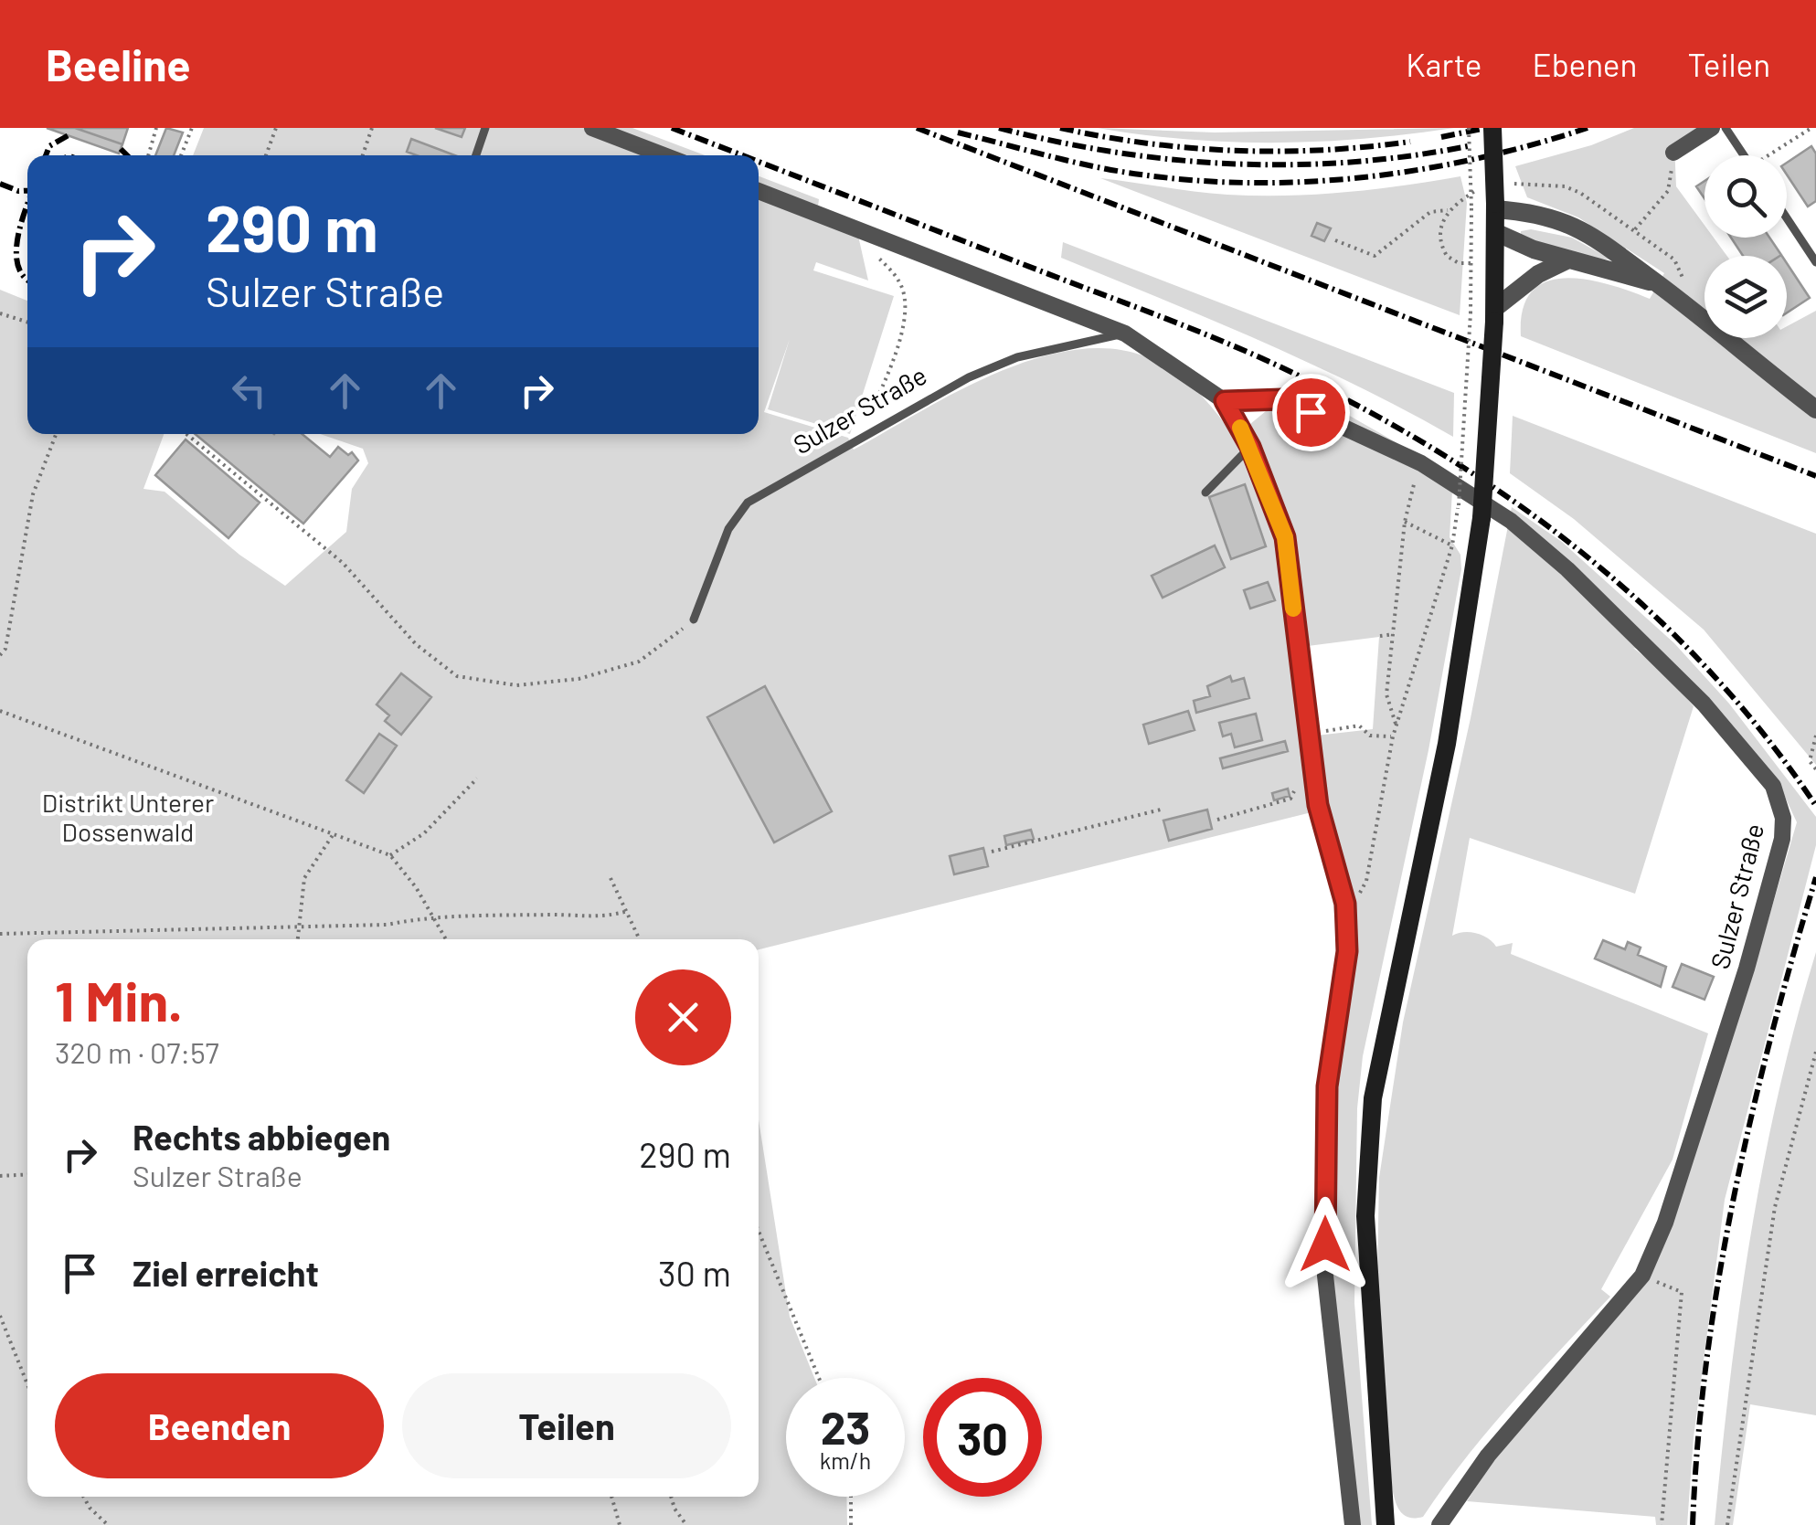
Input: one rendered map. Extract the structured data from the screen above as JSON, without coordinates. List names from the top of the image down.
{
  "streets": {
    "street": ["Sulzer Straße"]
  },
  "parks": ["Distrikt Unterer Dossenwald"],
  "page": {
    "header": "Beeline",
    "nav": ["Karte", "Ebenen", "Teilen"],
    "turn": ["290 m", "Sulzer Straße"],
    "heading": ["1 Min.", "320 m · 07:57"],
    "list": [
      {
        "name": "Rechts abbiegen",
        "note": "Sulzer Straße",
        "value": "290 m"
      },
      {
        "name": "Ziel erreicht",
        "value": "30 m"
      }
    ],
    "buttons": ["Beenden", "Teilen"],
    "speed": "23 km/h",
    "limit": "30"
  }
}
